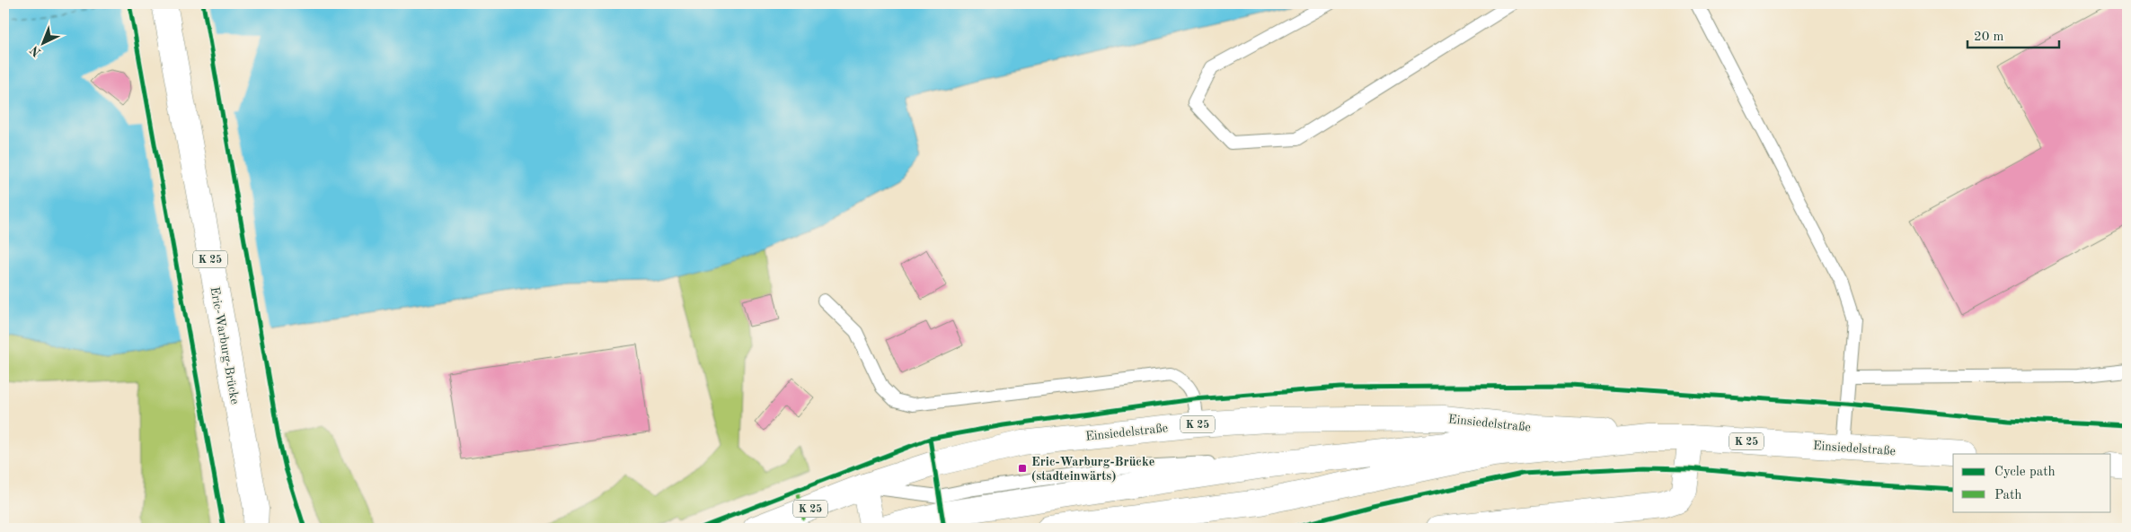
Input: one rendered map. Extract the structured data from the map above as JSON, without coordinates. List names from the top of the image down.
{
  "streets": {
    "main road": ["K 25", "Eric-Warburg-Brücke", "Einsiedelstraße"]
  },
  "places": {
    "transit": ["Eric-Warburg-Brücke (stadteinwärts)"]
  },
  "legend": ["Cycle path", "Path"],
  "scale_bar": "20 m",
  "north": "bottom left"
}
